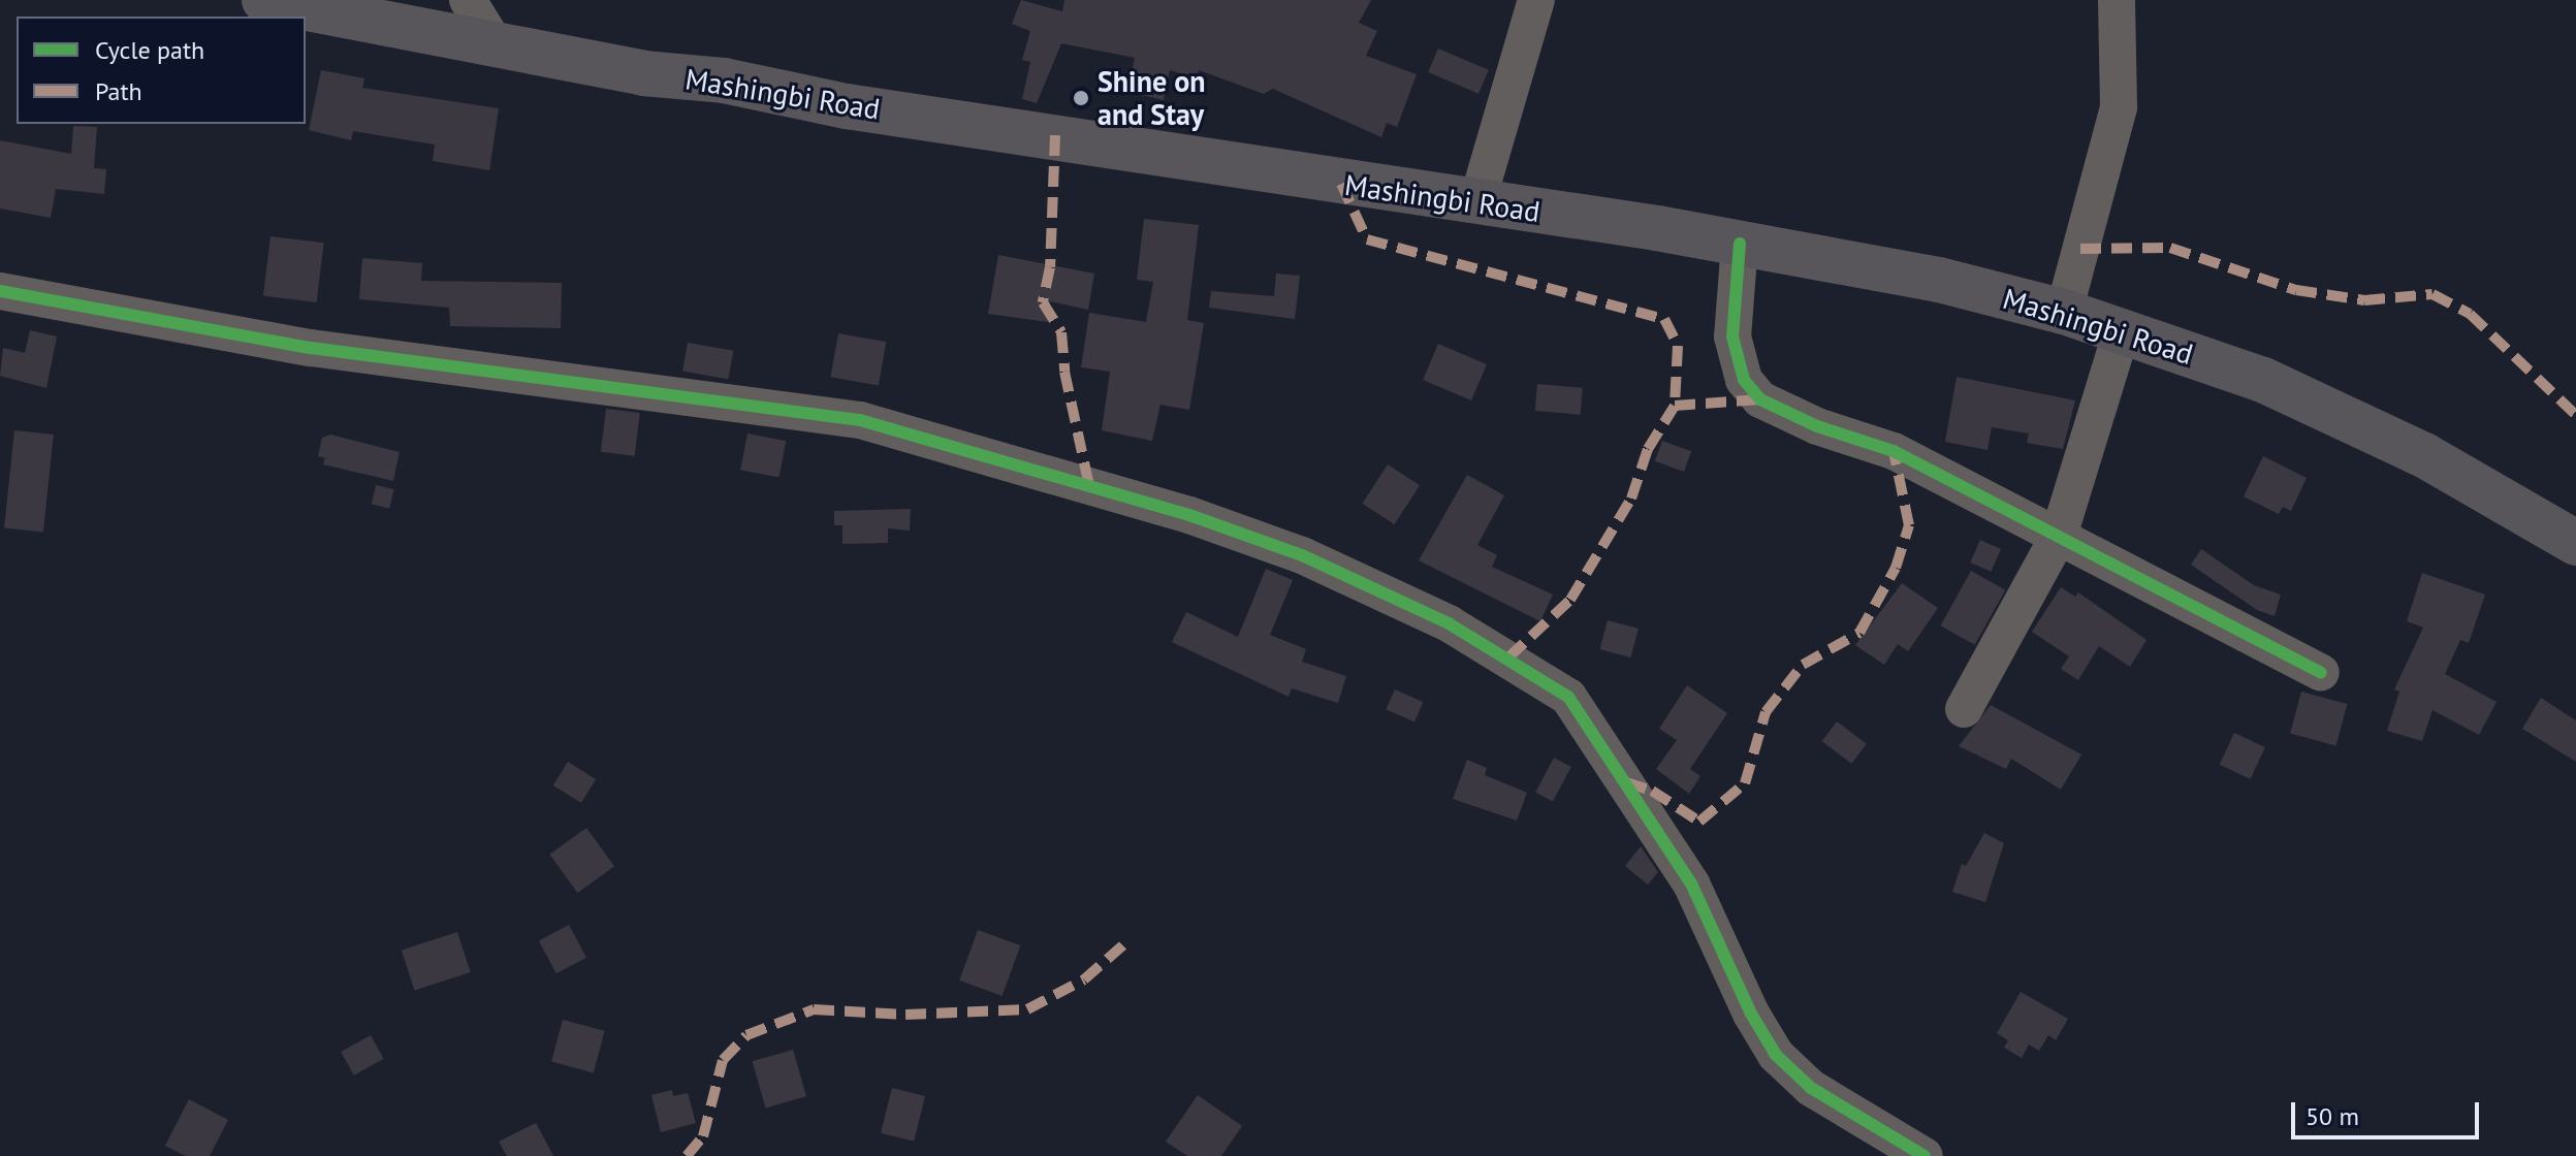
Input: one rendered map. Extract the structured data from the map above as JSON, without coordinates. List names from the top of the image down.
{
  "streets": {
    "main road": ["Mashingbi Road"]
  },
  "places": ["Shine on and Stay"],
  "legend": ["Cycle path", "Path"],
  "scale_bar": "50 m"
}
